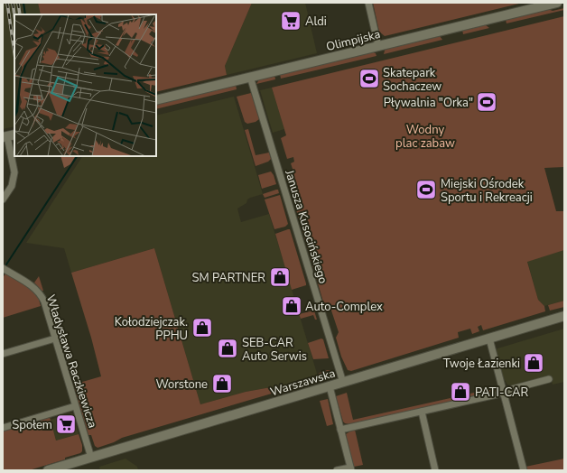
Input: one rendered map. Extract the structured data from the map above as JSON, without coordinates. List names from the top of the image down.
{
  "streets": {
    "street": [
      "Olimpijska",
      "Janusza Kusocińskiego",
      "Władysława Raczkiewicza",
      "Warszawska"
    ]
  },
  "crossings": [
    ["Olimpijska", "Janusza Kusocińskiego"],
    ["Janusza Kusocińskiego", "Warszawska"],
    ["Władysława Raczkiewicza", "Warszawska"]
  ],
  "parks": ["Wodny plac zabaw"],
  "places": {
    "supermarket": ["Aldi", "Społem"],
    "sports": ["Skatepark Sochaczew", "Pływalnia \"Orka\"", "Miejski Ośrodek Sportu i Rekreacji"],
    "shop": [
      "SM PARTNER",
      "Auto-Complex",
      "Kołodziejczak. PPHU",
      "SEB-CAR Auto Serwis",
      "Twoje Łazienki",
      "Worstone",
      "PATI-CAR"
    ]
  }
}
